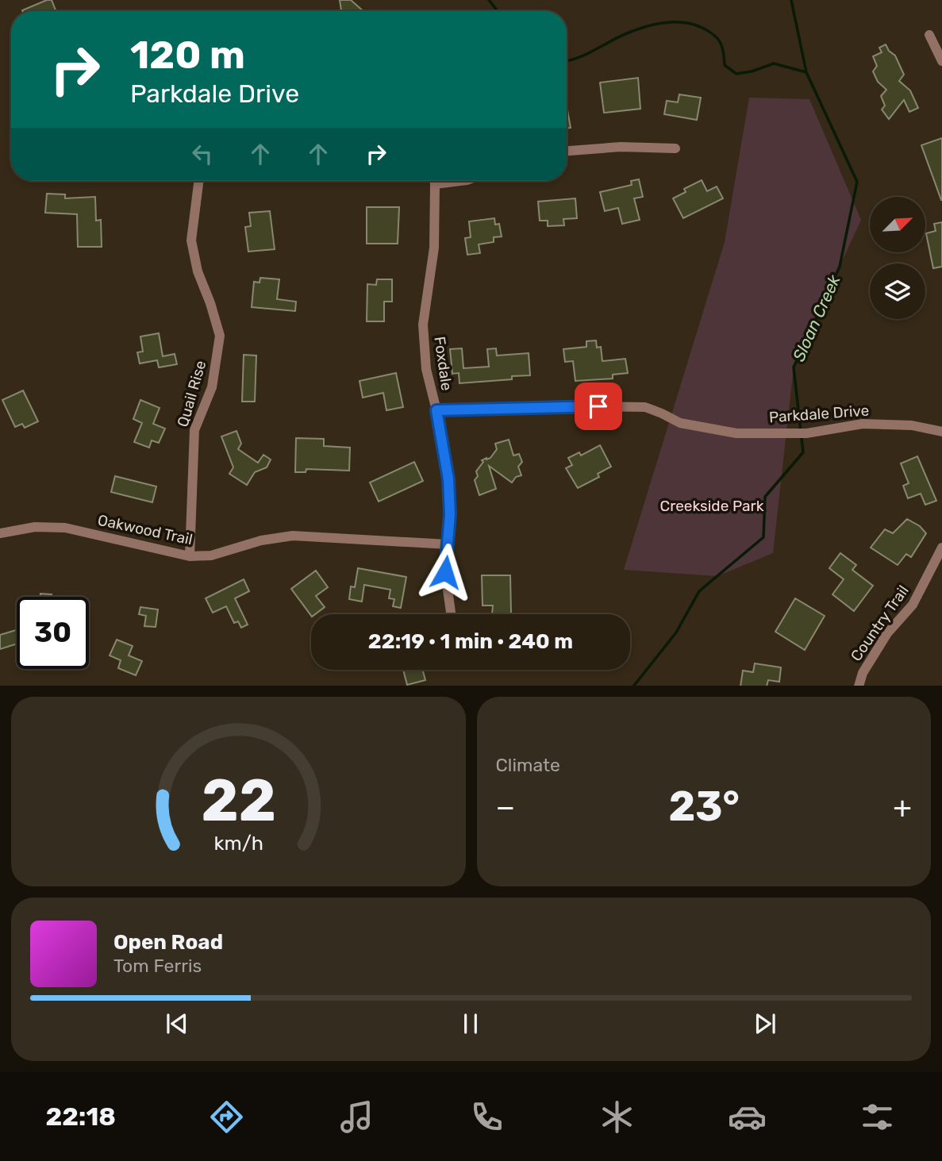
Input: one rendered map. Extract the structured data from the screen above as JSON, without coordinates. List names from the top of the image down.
{
  "streets": {
    "street": [
      "Foxdale",
      "Quail Rise",
      "Parkdale Drive",
      "Oakwood Trail",
      "Country Trail"
    ]
  },
  "crossings": [
    ["Foxdale", "Parkdale Drive"],
    ["Foxdale", "Oakwood Trail"],
    ["Quail Rise", "Oakwood Trail"]
  ],
  "water": ["Sloan Creek"],
  "parks": ["Creekside Park"],
  "north": "top right",
  "page": {
    "turn": ["120 m", "Parkdale Drive"],
    "limit": "30",
    "trip": "22:19 · 1 min · 240 m",
    "tile": "Climate",
    "heat": ["−", "23°", "+"],
    "song": ["Open Road", "Tom Ferris"],
    "tabs": "22:18",
    "gauge": ["22", "km/h"]
  }
}
